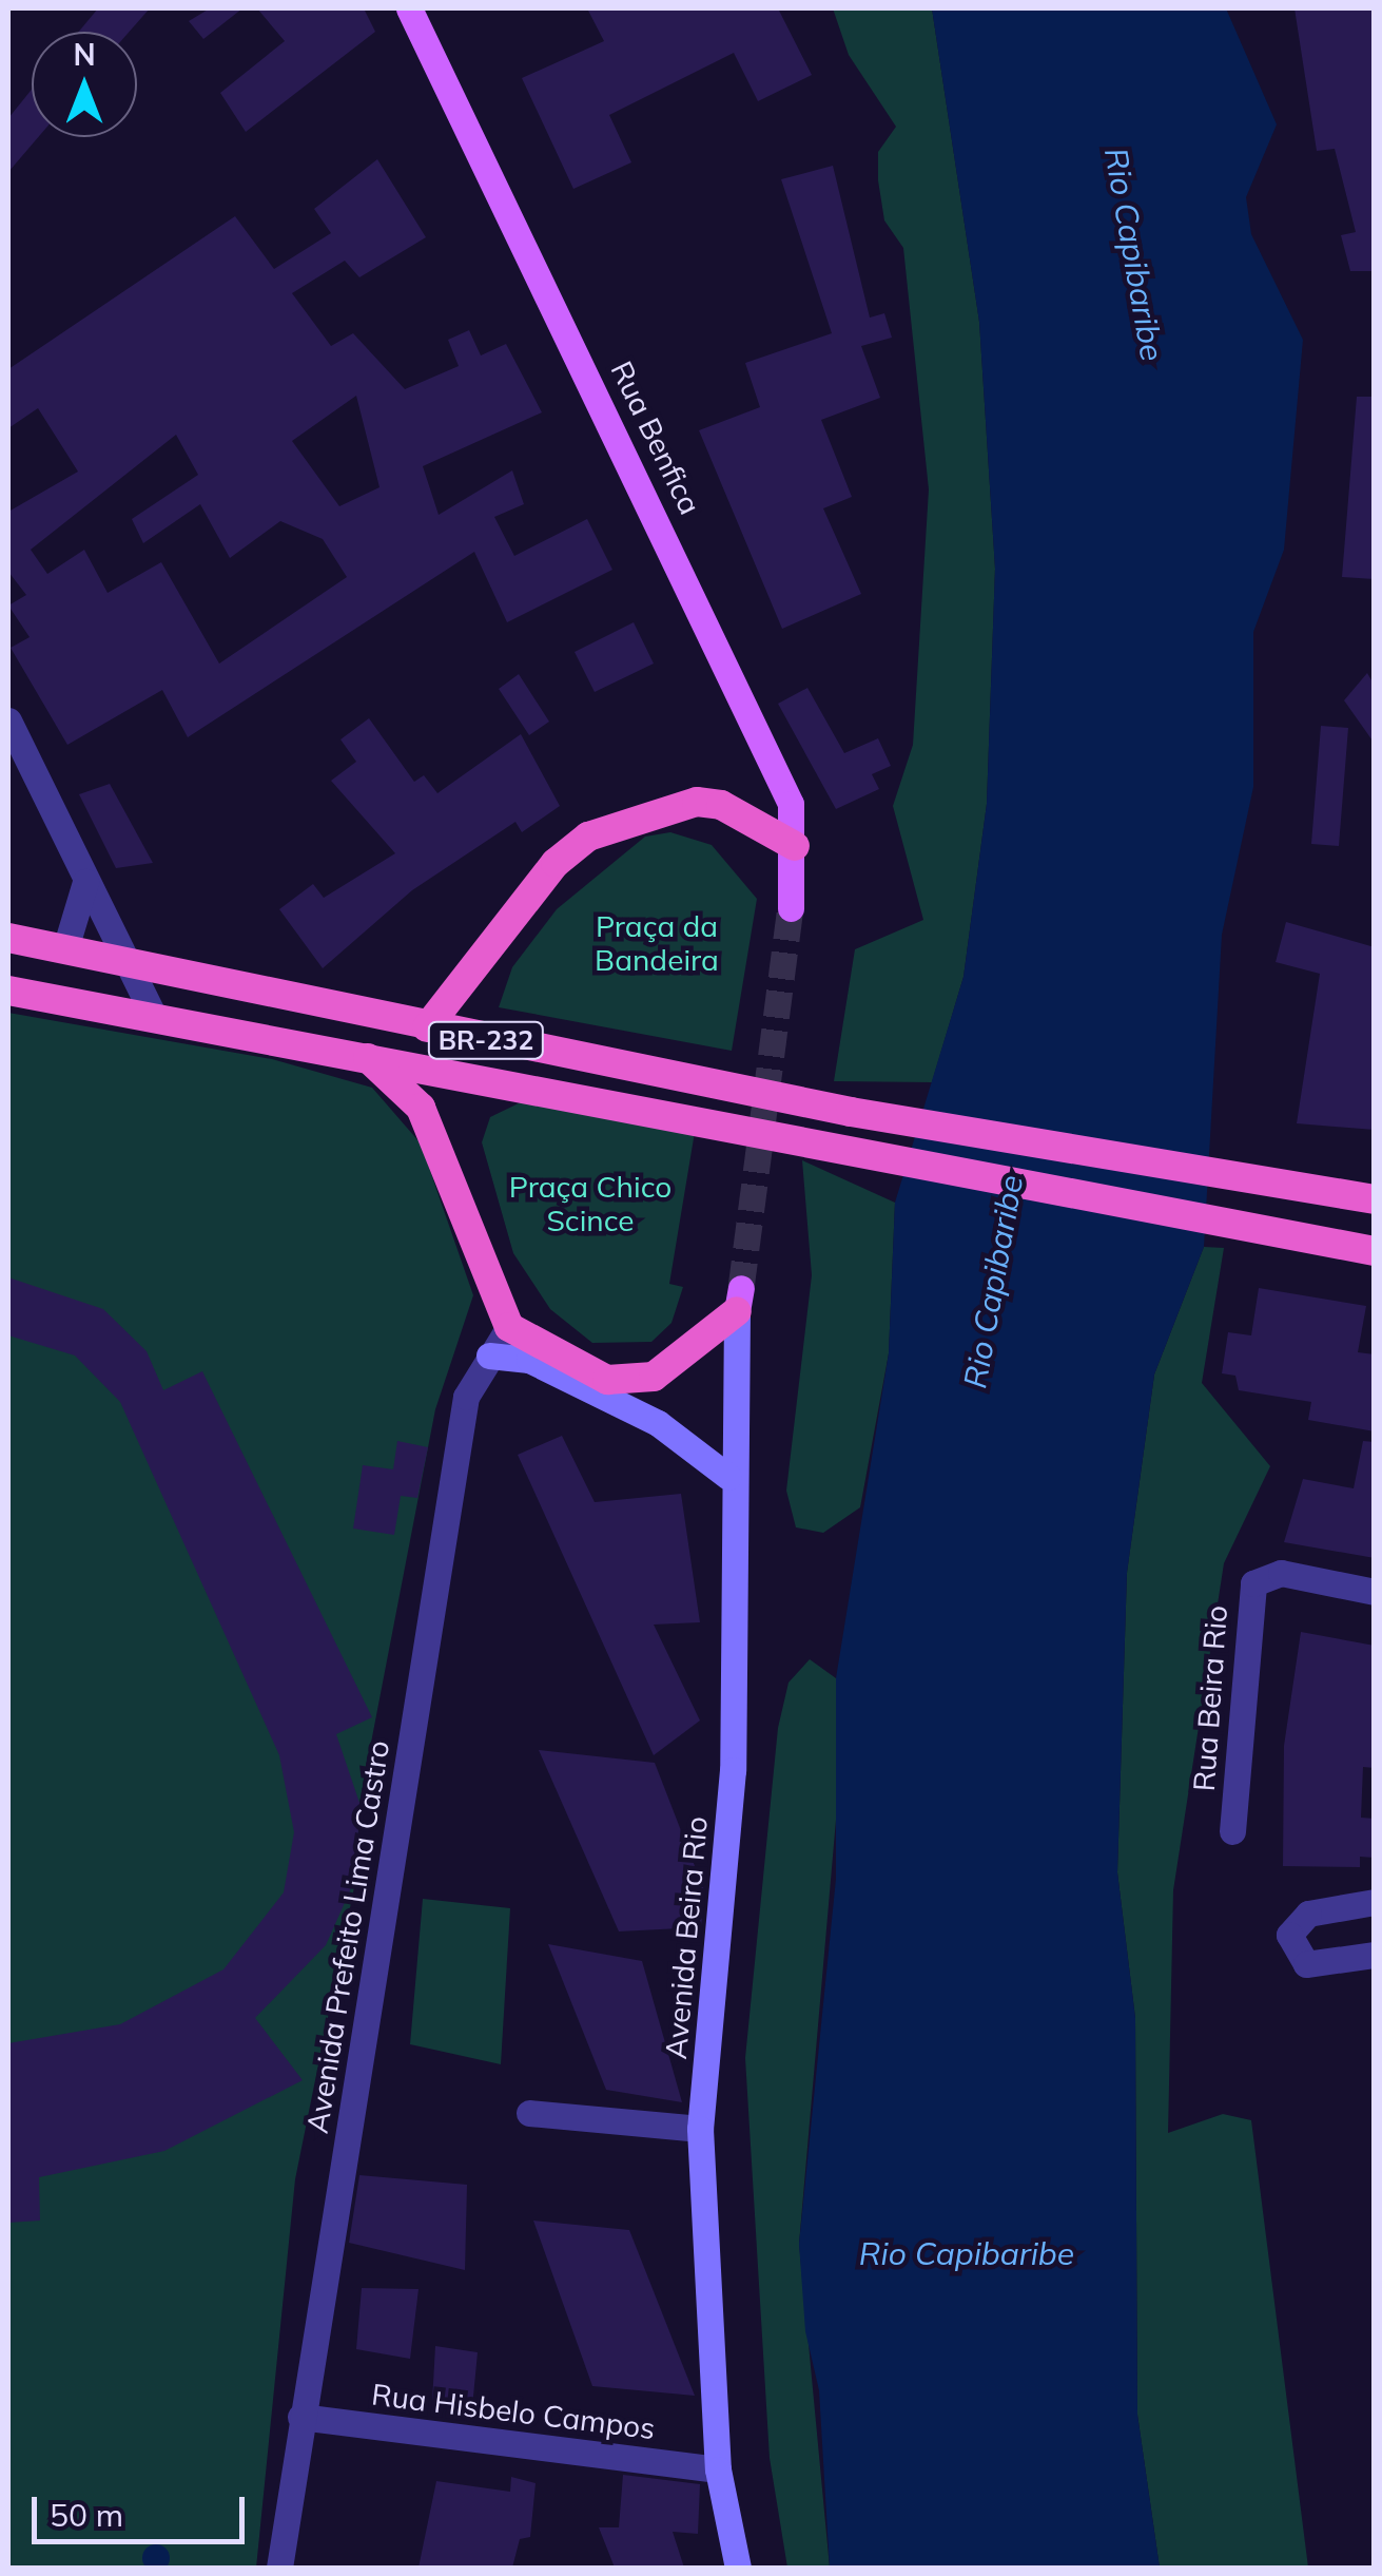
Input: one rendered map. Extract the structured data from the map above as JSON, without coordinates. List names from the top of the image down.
{
  "streets": {
    "highway": ["BR-232"],
    "main road": ["Rua Benfica", "Avenida Beira Rio"],
    "street": ["Rua Beira Rio", "Avenida Prefeito Lima Castro", "Rua Hisbelo Campos"]
  },
  "crossings": [
    ["Avenida Prefeito Lima Castro", "Rua Hisbelo Campos"],
    ["Avenida Beira Rio", "Rua Hisbelo Campos"]
  ],
  "water": ["Rio Capibaribe"],
  "parks": ["Praça da Bandeira", "Praça Chico Scince"],
  "scale_bar": "50 m",
  "north": "top"
}
